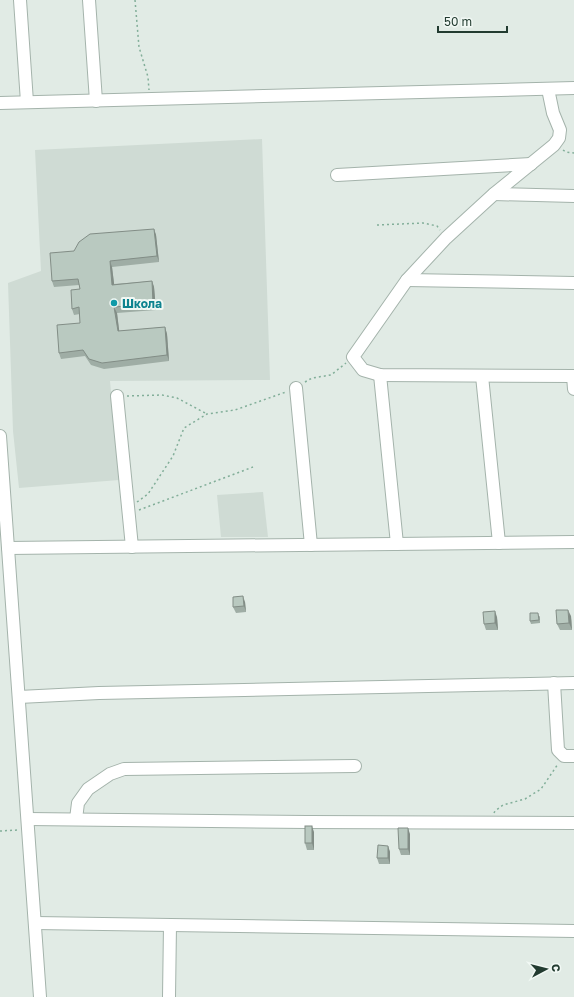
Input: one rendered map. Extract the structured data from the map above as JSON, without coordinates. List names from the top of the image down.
{
  "places": ["Школа"],
  "scale_bar": "50 m",
  "north": "right"
}
